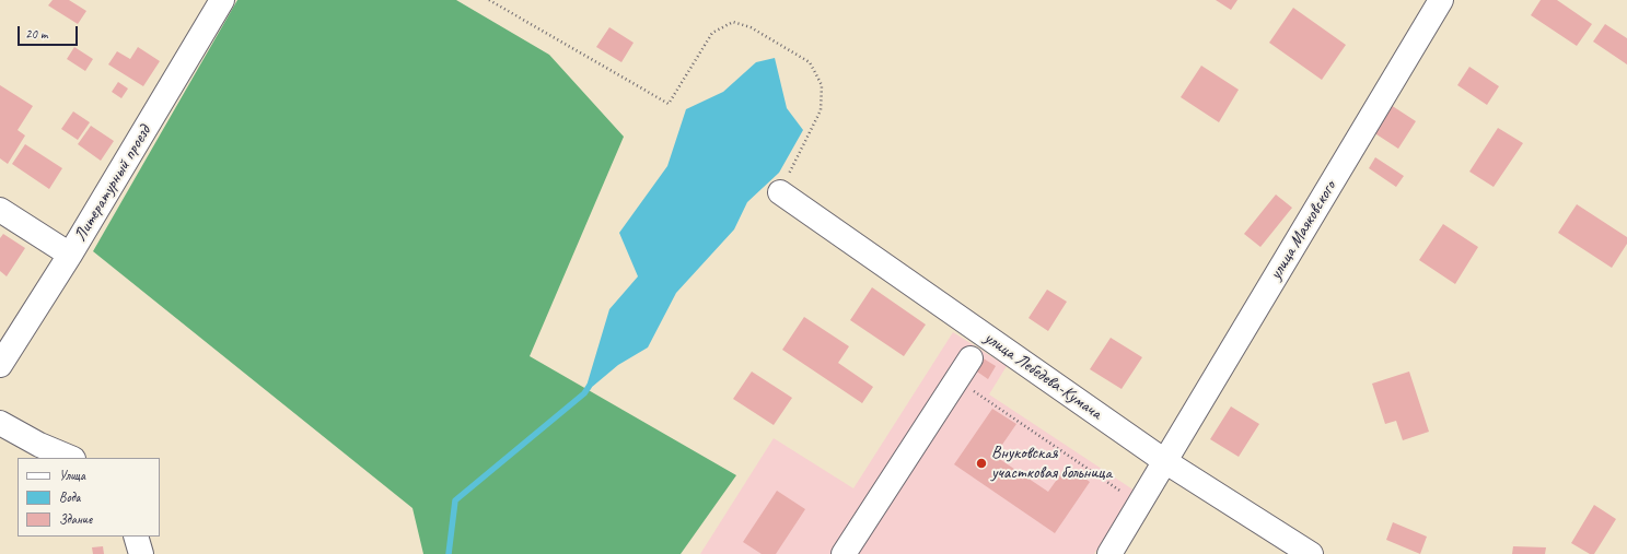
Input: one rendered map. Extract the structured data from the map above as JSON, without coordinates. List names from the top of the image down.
{
  "streets": {
    "street": ["Литературный проезд", "улица Маяковского", "улица Лебедева-Кумача"]
  },
  "crossings": [
    ["улица Маяковского", "улица Лебедева-Кумача"]
  ],
  "places": ["Внуковская участковая больница"],
  "legend": ["Улица", "Вода", "Здание"],
  "scale_bar": "20 m"
}
